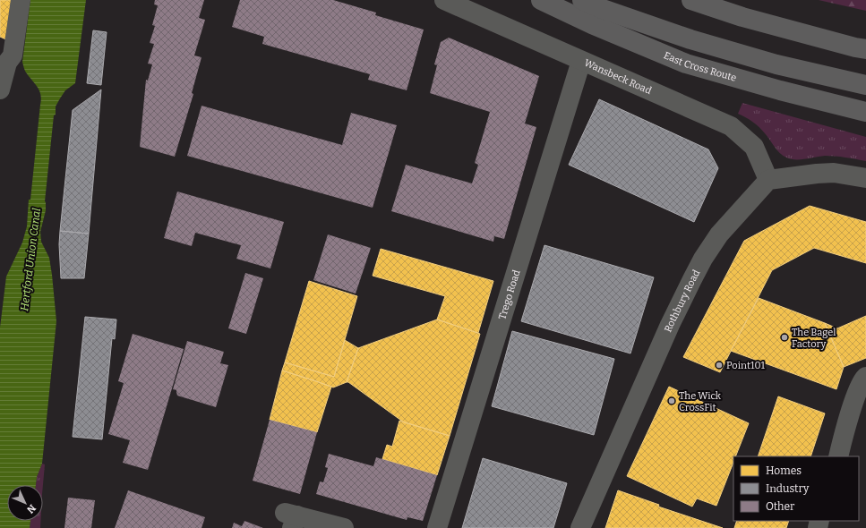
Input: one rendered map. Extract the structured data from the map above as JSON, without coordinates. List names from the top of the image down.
{
  "streets": {
    "highway": ["East Cross Route"],
    "street": ["Wansbeck Road", "Trego Road", "Rothbury Road"]
  },
  "crossings": [
    ["Wansbeck Road", "Trego Road"],
    ["Wansbeck Road", "Rothbury Road"]
  ],
  "water": ["Hertford Union Canal"],
  "places": ["The Bagel Factory", "Point101", "The Wick CrossFit"],
  "legend": ["Homes", "Industry", "Other"],
  "north": "bottom right"
}
